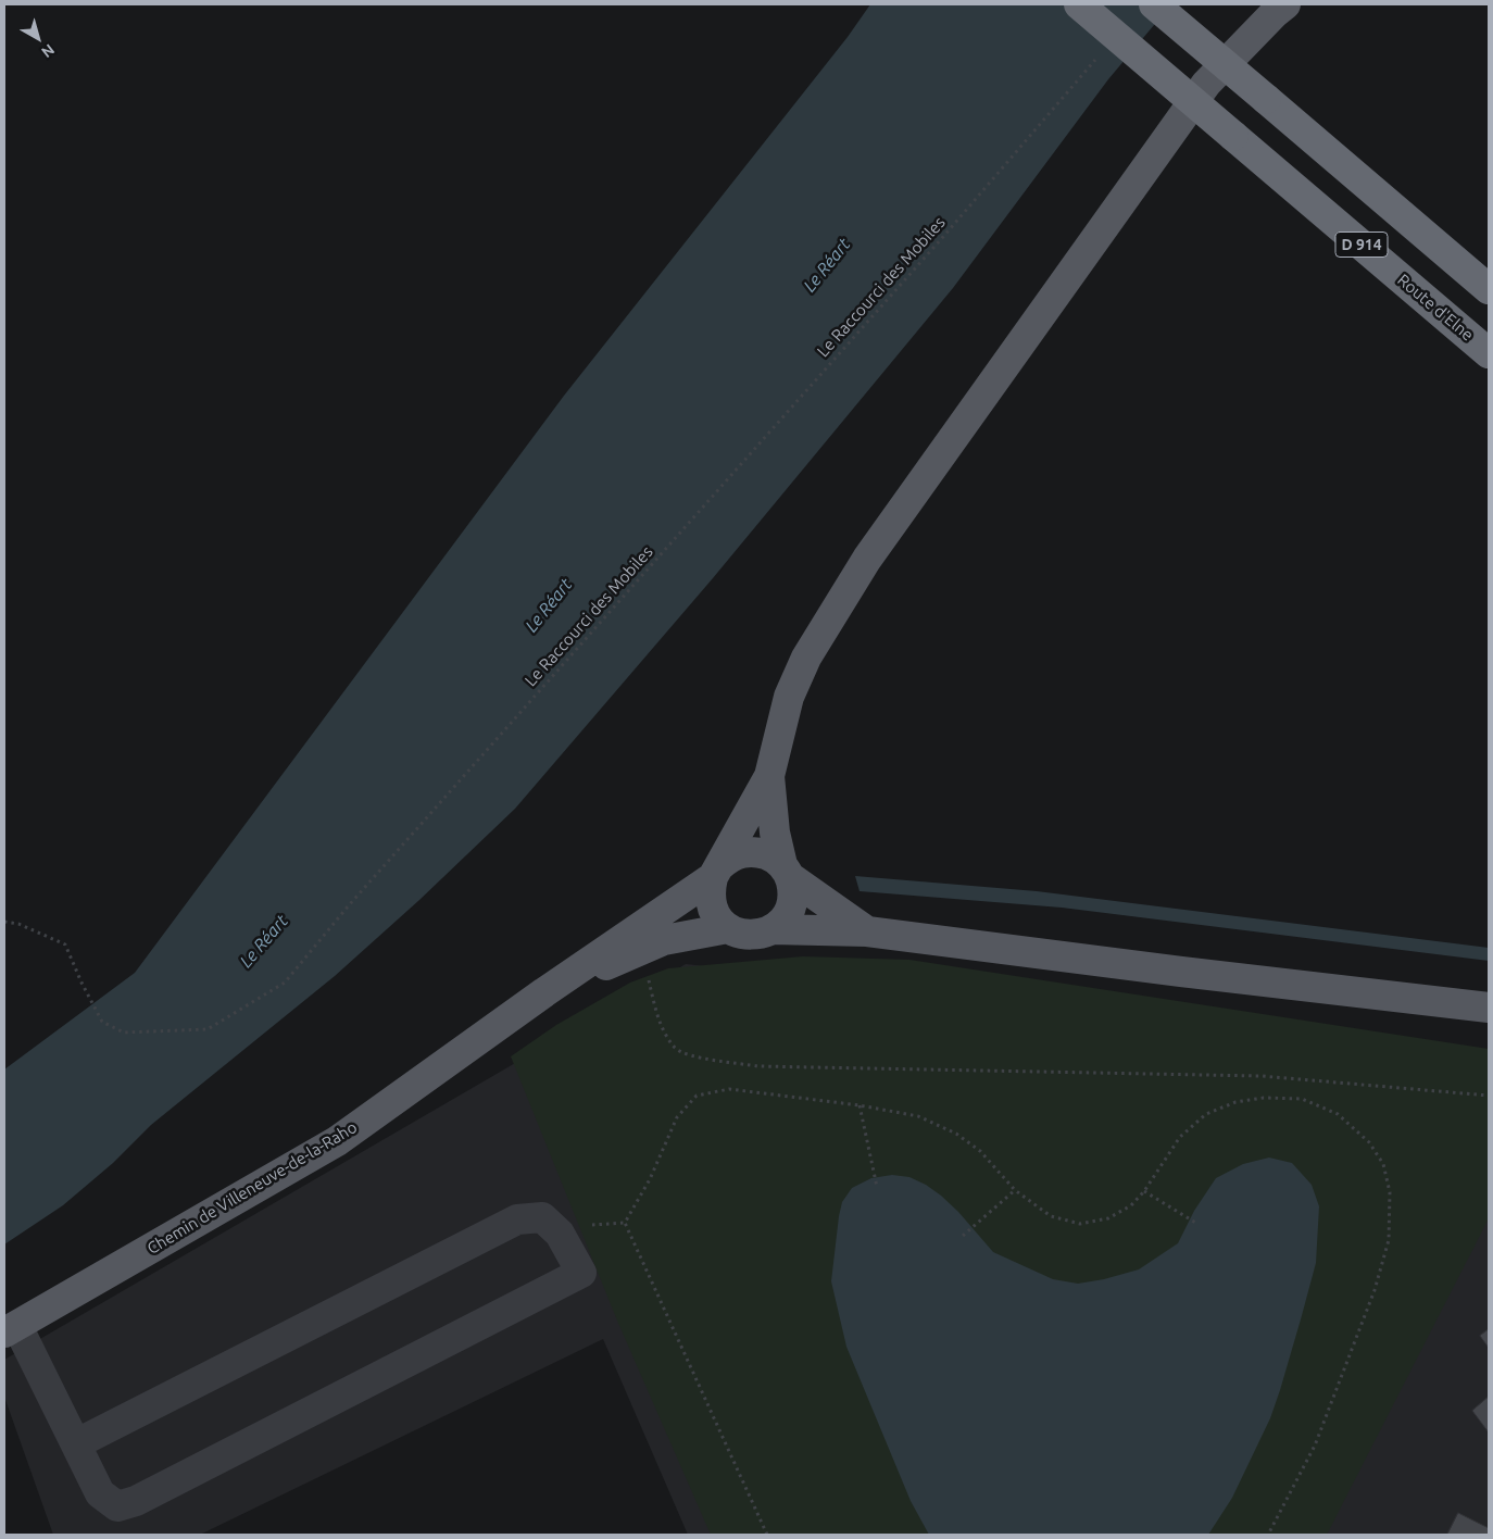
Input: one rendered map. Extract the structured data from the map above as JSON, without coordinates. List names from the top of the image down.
{
  "streets": {
    "highway": ["D 914", "Route d'Elne"],
    "main road": ["Chemin de Villeneuve-de-la-Raho"],
    "path": ["Le Raccourci des Mobiles"]
  },
  "water": ["Le Réart"],
  "north": "bottom right"
}
